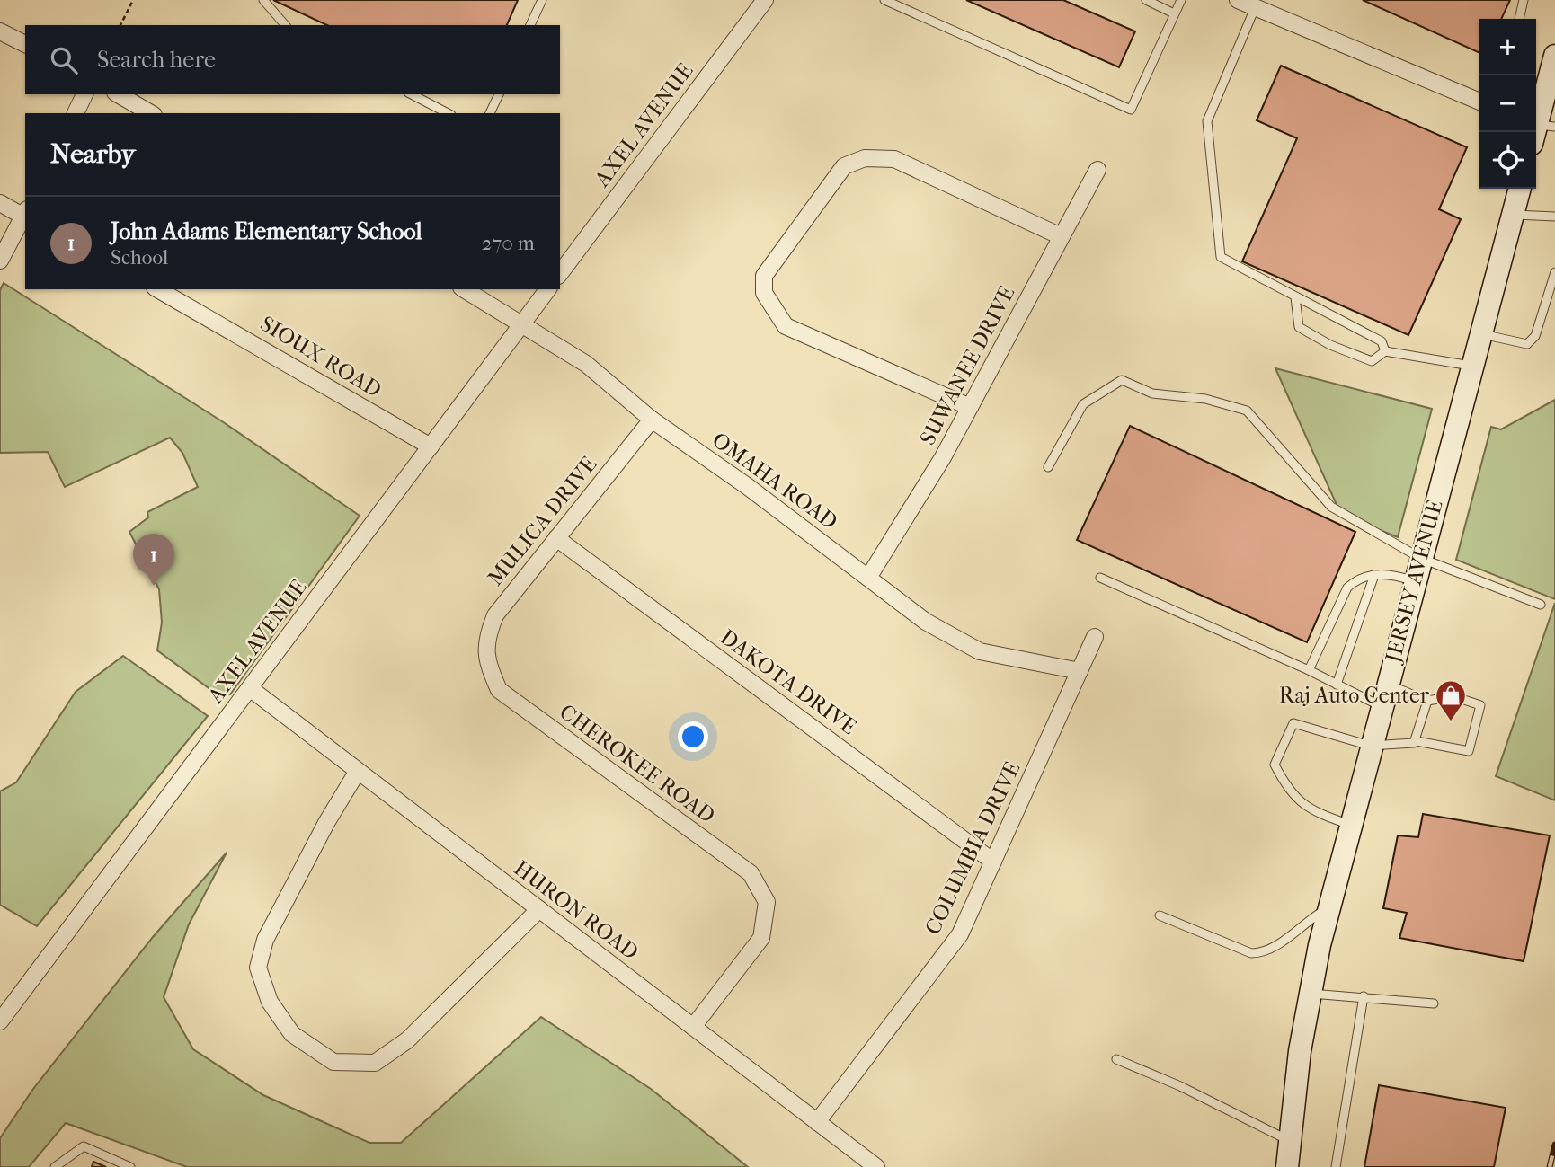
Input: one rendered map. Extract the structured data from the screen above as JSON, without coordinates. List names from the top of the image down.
{
  "streets": {
    "main road": ["JERSEY AVENUE"],
    "street": [
      "AXEL AVENUE",
      "SIOUX ROAD",
      "SUWANEE DRIVE",
      "OMAHA ROAD",
      "MULICA DRIVE",
      "DAKOTA DRIVE",
      "CHEROKEE ROAD",
      "COLUMBIA DRIVE",
      "HURON ROAD"
    ]
  },
  "crossings": [
    ["AXEL AVENUE", "SIOUX ROAD"],
    ["AXEL AVENUE", "OMAHA ROAD"],
    ["AXEL AVENUE", "HURON ROAD"],
    ["SUWANEE DRIVE", "OMAHA ROAD"],
    ["OMAHA ROAD", "MULICA DRIVE"],
    ["OMAHA ROAD", "COLUMBIA DRIVE"],
    ["MULICA DRIVE", "DAKOTA DRIVE"],
    ["MULICA DRIVE", "CHEROKEE ROAD"],
    ["DAKOTA DRIVE", "COLUMBIA DRIVE"],
    ["CHEROKEE ROAD", "HURON ROAD"],
    ["COLUMBIA DRIVE", "HURON ROAD"]
  ],
  "places": {
    "shop": ["Raj Auto Center"]
  },
  "page": {
    "map_buttons": ["+", "−"],
    "search": "Search here",
    "heading": "Nearby",
    "list": [
      {
        "mark": "1",
        "name": "John Adams Elementary School",
        "note": "School",
        "value": "270 m"
      }
    ],
    "pins": "1"
  }
}
